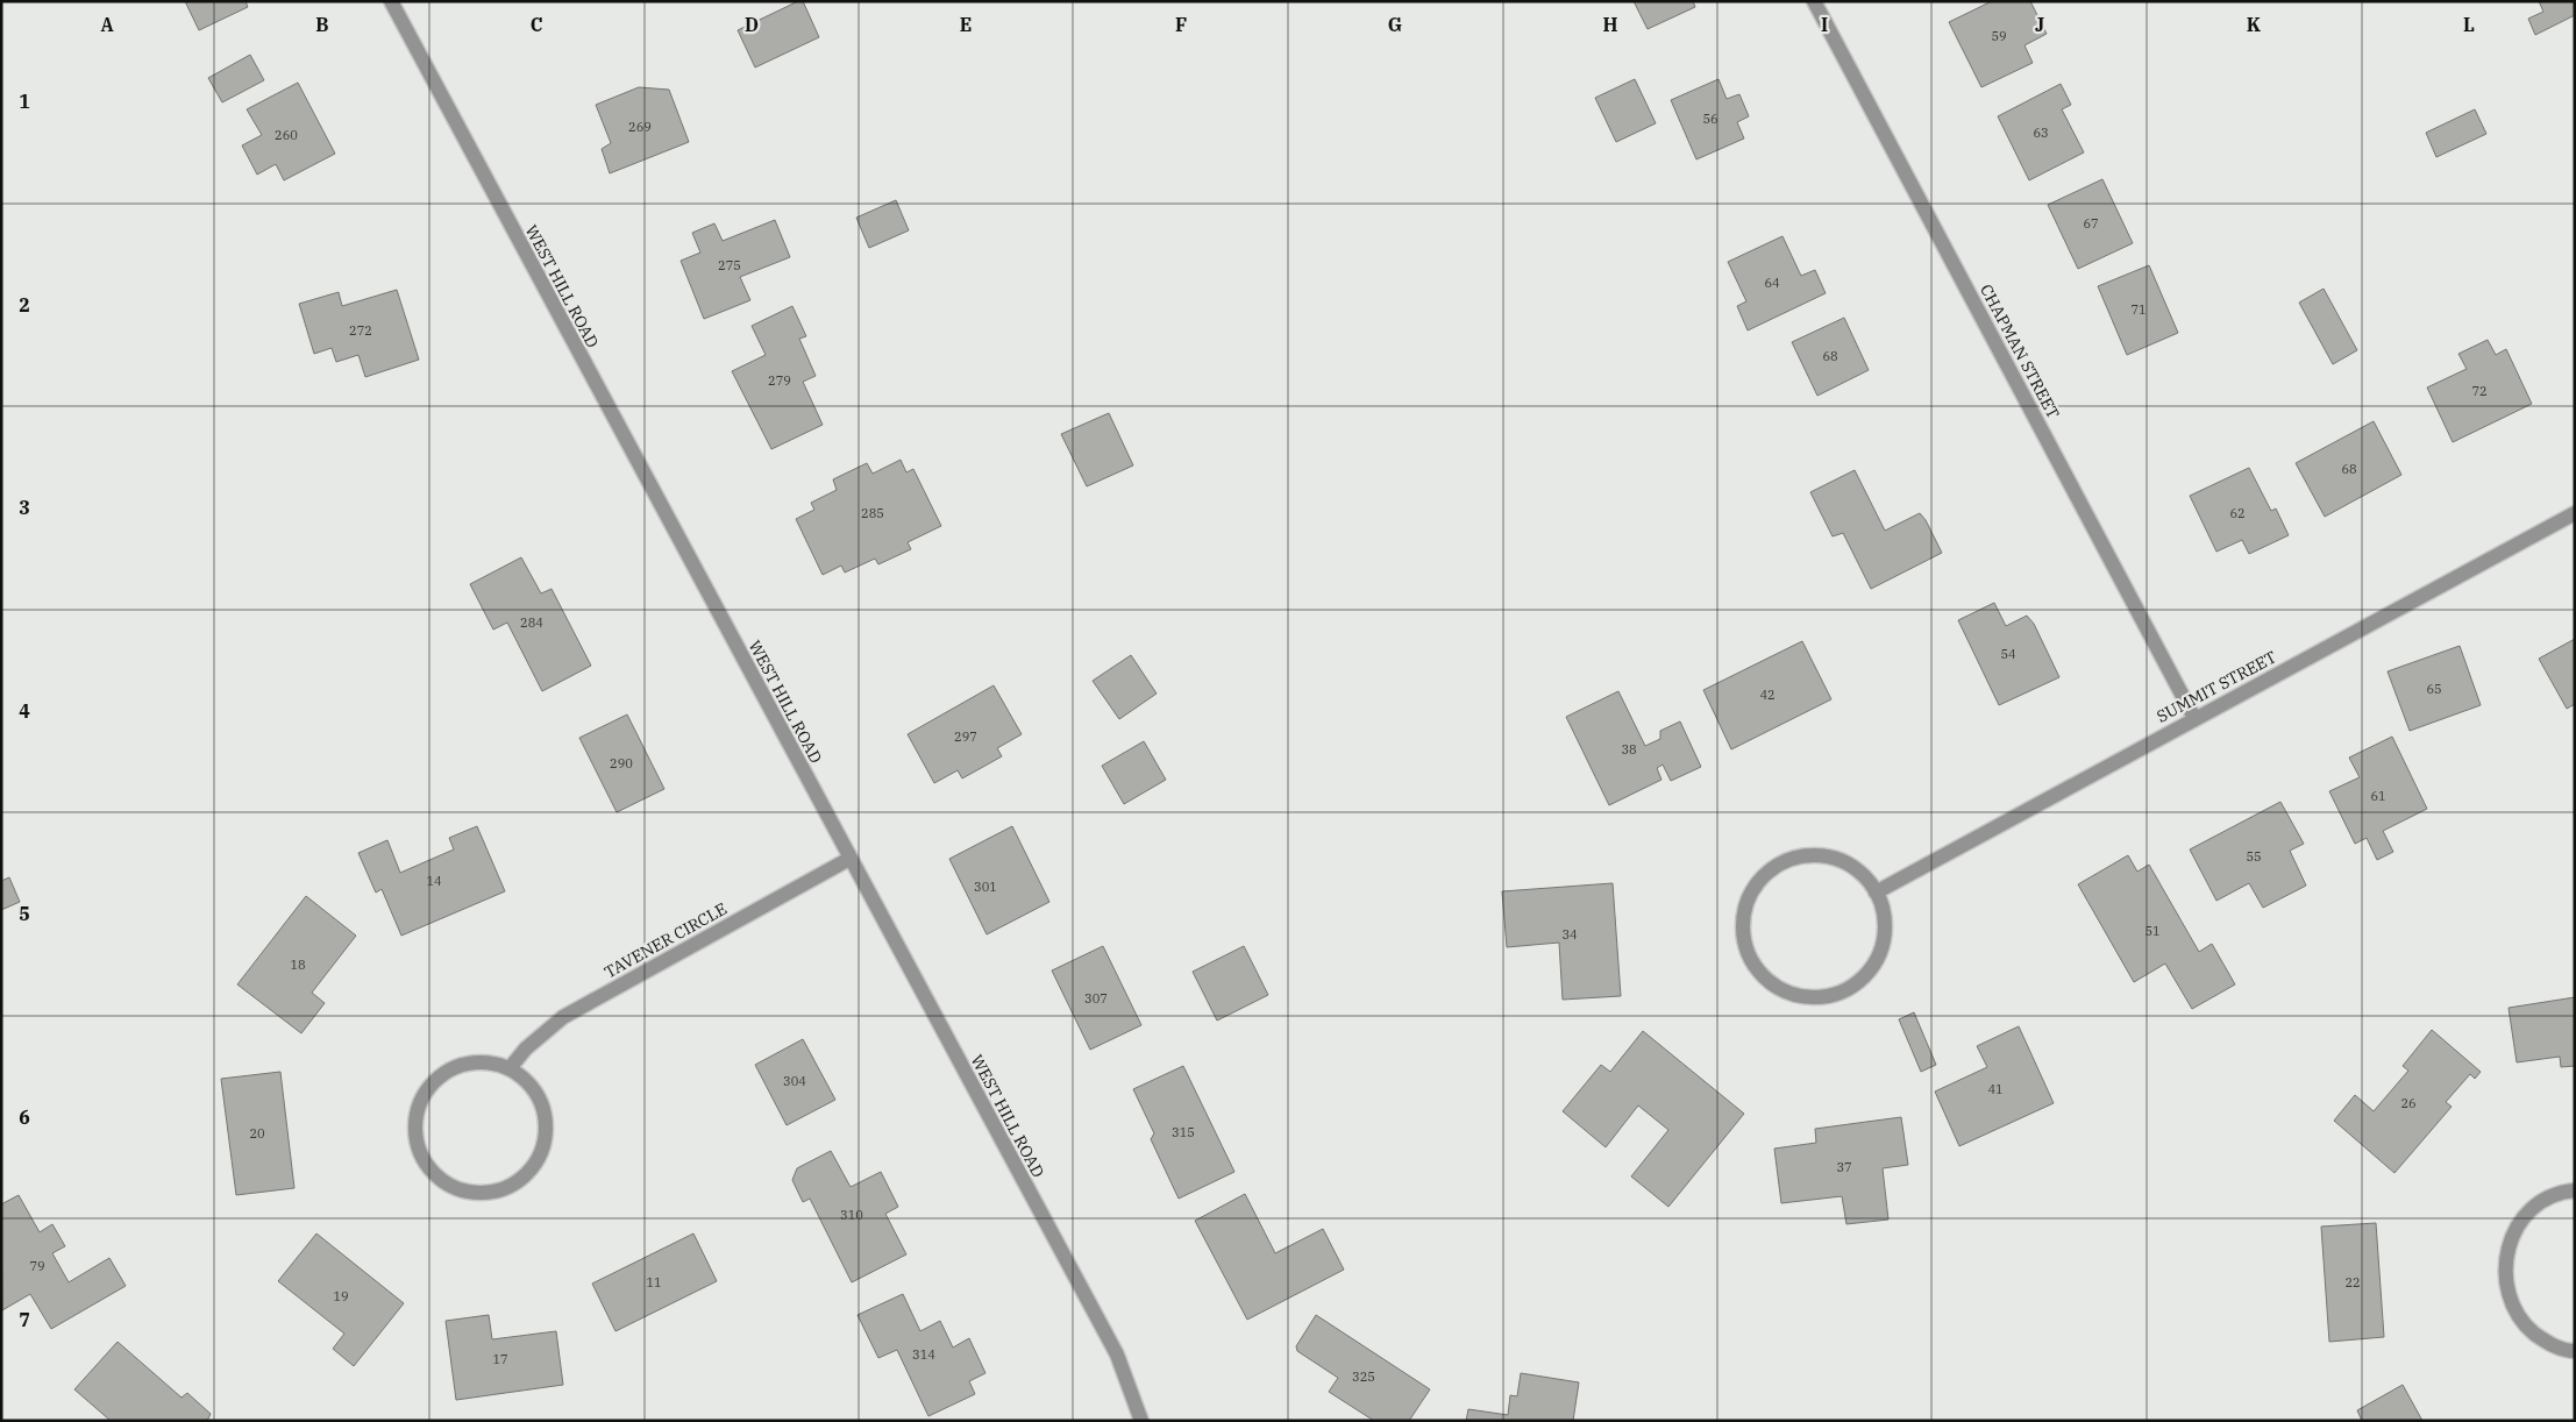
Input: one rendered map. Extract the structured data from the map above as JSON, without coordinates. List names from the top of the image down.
{
  "streets": {
    "street": [
      "WEST HILL ROAD",
      "CHAPMAN STREET",
      "SUMMIT STREET",
      "TAVENER CIRCLE"
    ]
  },
  "crossings": [
    ["WEST HILL ROAD", "TAVENER CIRCLE"],
    ["CHAPMAN STREET", "SUMMIT STREET"]
  ],
  "house_numbers": [
    "59",
    "56",
    "269",
    "63",
    "260",
    "67",
    "275",
    "64",
    "71",
    "272",
    "68",
    "279",
    "72",
    "68",
    "285",
    "62",
    "284",
    "54",
    "65",
    "42",
    "297",
    "38",
    "290",
    "61",
    "55",
    "14",
    "301",
    "51",
    "34",
    "18",
    "307",
    "304",
    "41",
    "26",
    "315",
    "20",
    "37",
    "310",
    "79",
    "11",
    "22",
    "19",
    "314",
    "17",
    "325"
  ],
  "grid": {
    "columns": [
      "A",
      "B",
      "C",
      "D",
      "E",
      "F",
      "G",
      "H",
      "I",
      "J",
      "K",
      "L"
    ],
    "rows": [
      "1",
      "2",
      "3",
      "4",
      "5",
      "6",
      "7"
    ]
  }
}
